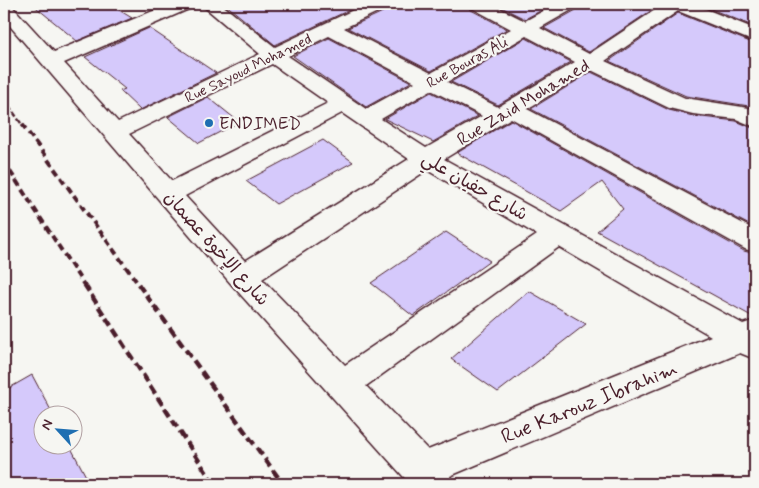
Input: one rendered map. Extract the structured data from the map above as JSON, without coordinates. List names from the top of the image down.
{
  "streets": {
    "street": [
      "Rue Bouras Ali",
      "Rue Sayoud Mohamed",
      "Rue Zaid Mohamed",
      "شارع حفيان علي",
      "شارع الإخوة عصمان",
      "Rue Karouz Ibrahim"
    ]
  },
  "crossings": [
    ["Rue Bouras Ali", "شارع حفيان علي"],
    ["Rue Sayoud Mohamed", "شارع حفيان علي"],
    ["Rue Sayoud Mohamed", "شارع الإخوة عصمان"],
    ["Rue Zaid Mohamed", "شارع حفيان علي"],
    ["Rue Zaid Mohamed", "شارع الإخوة عصمان"],
    ["شارع حفيان علي", "Rue Karouz Ibrahim"],
    ["شارع الإخوة عصمان", "Rue Karouz Ibrahim"]
  ],
  "places": ["ENDIMED"],
  "north": "top left"
}
